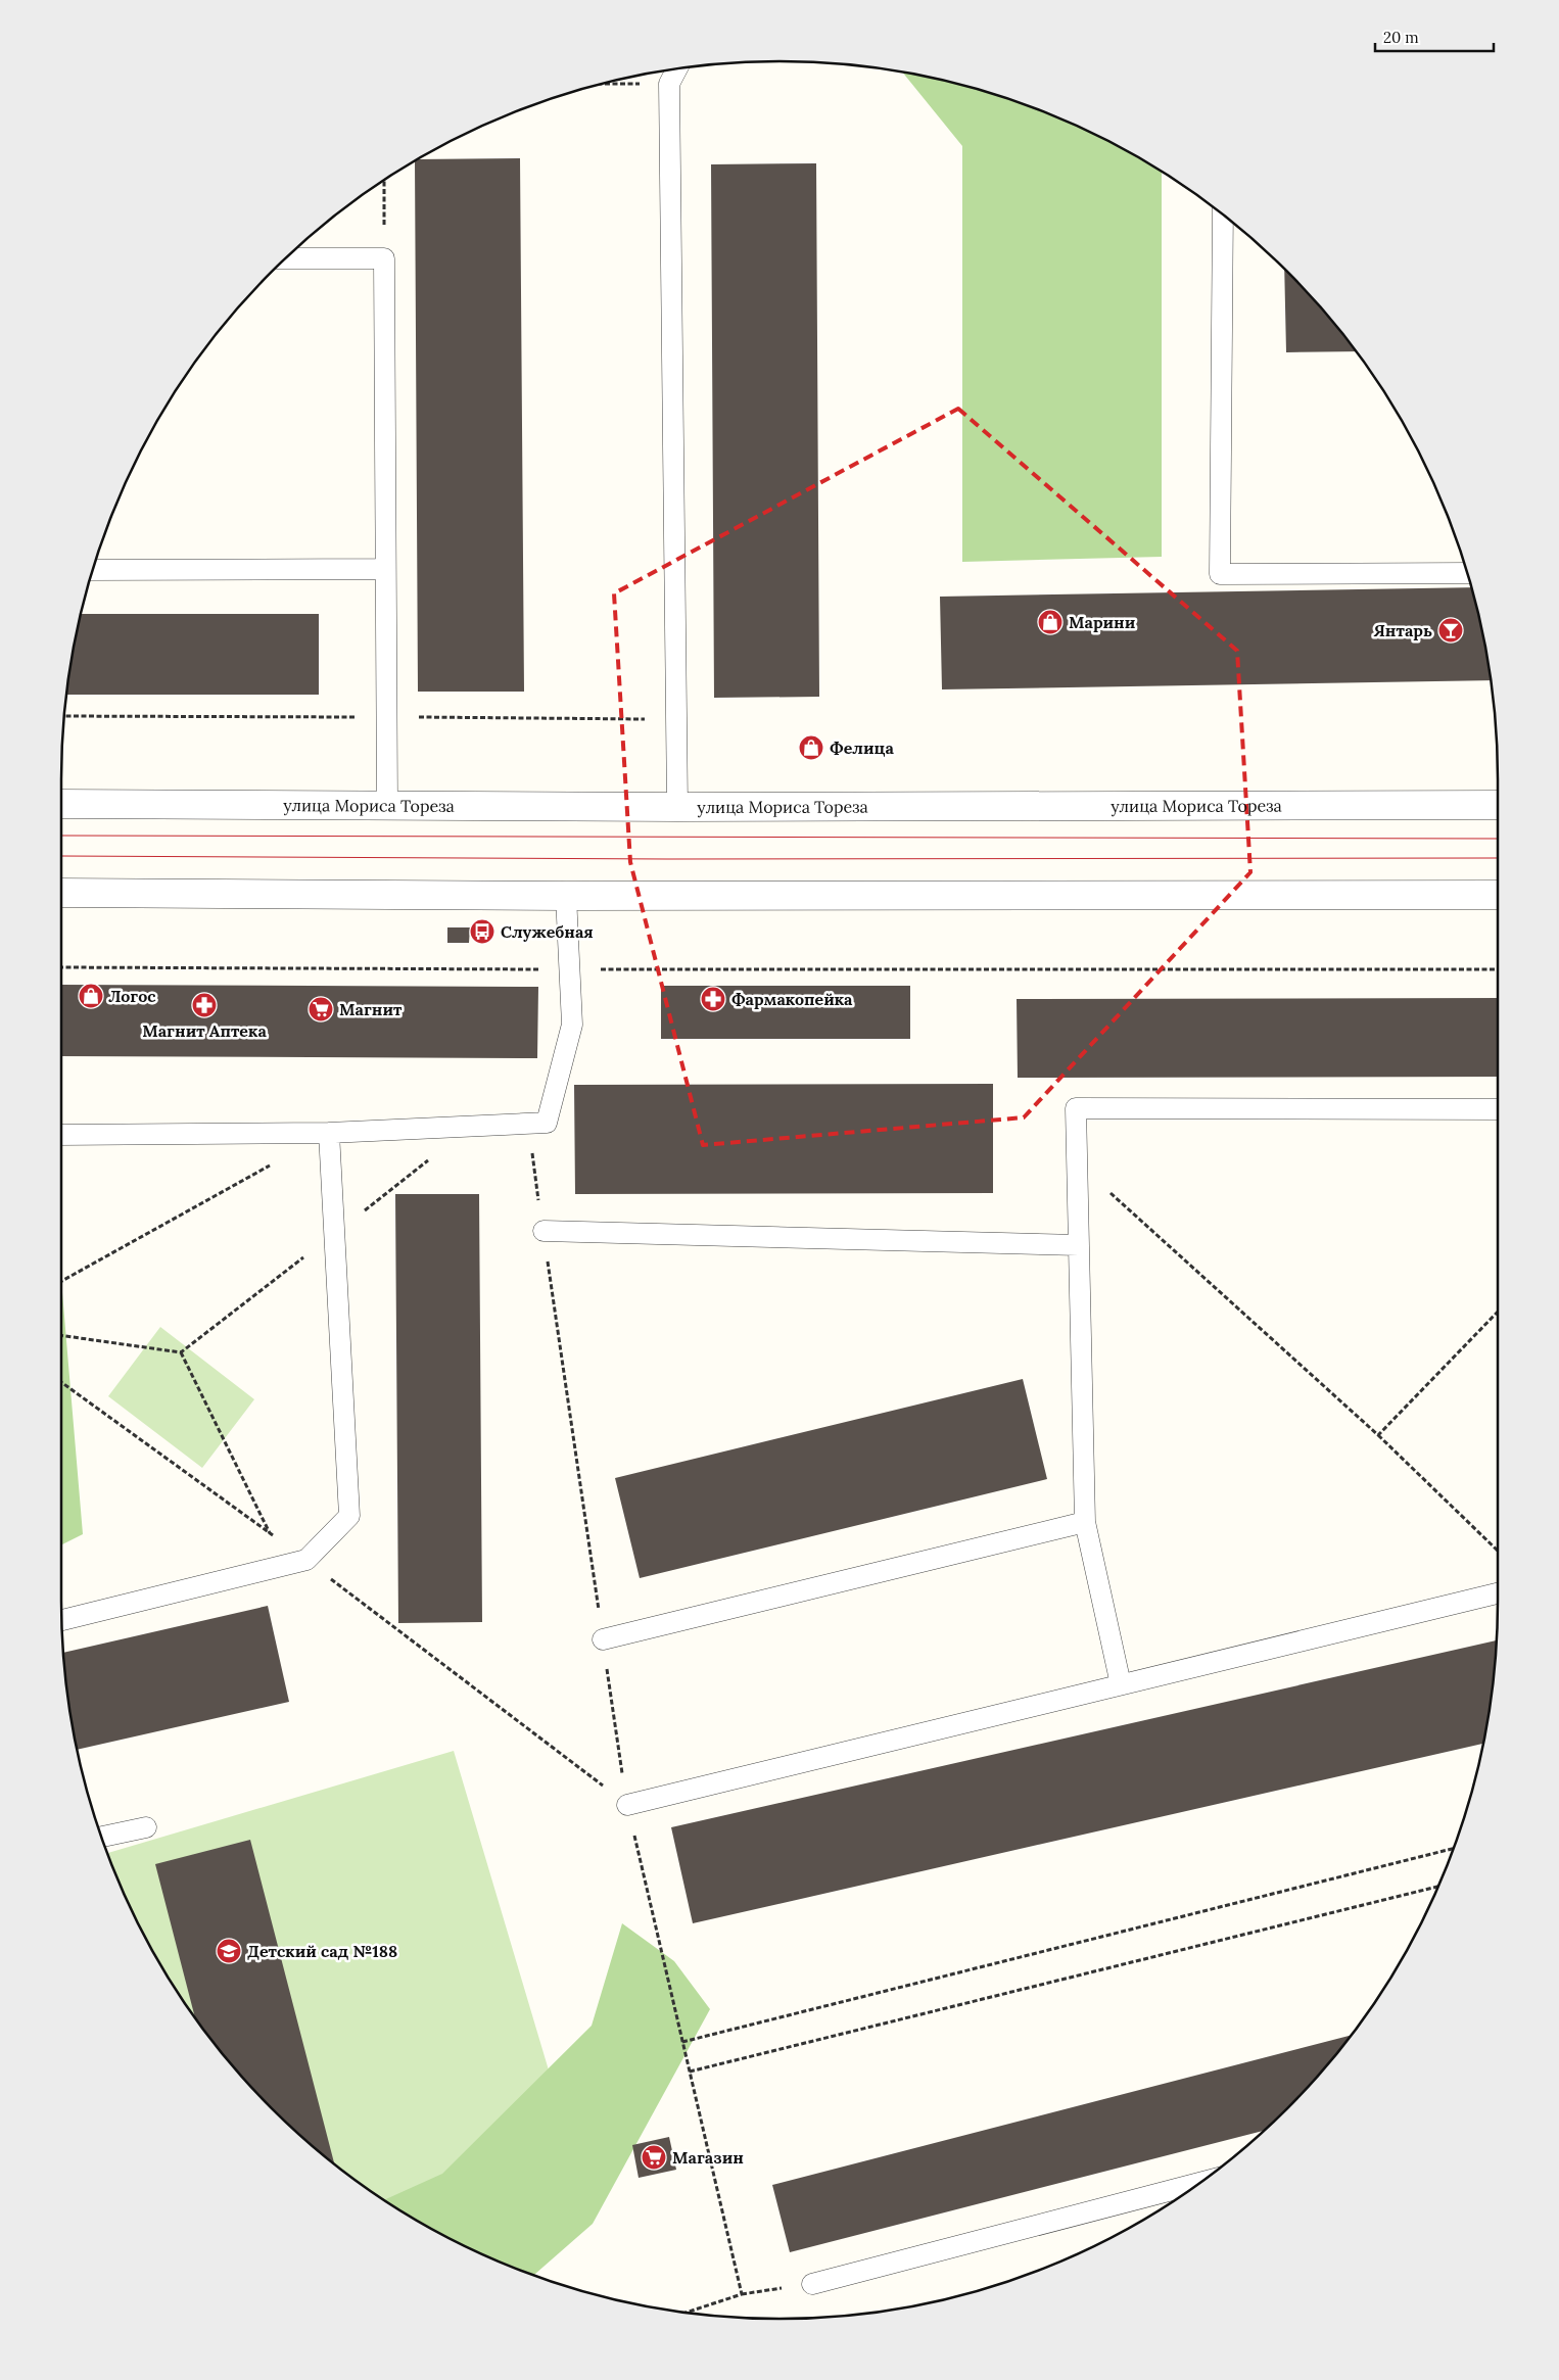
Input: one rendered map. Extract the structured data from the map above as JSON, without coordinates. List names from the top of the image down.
{
  "streets": {
    "street": ["улица Мориса Тореза"]
  },
  "places": {
    "shop": ["Марини", "Фелица", "Логос"],
    "bar": ["Янтарь"],
    "bus stop": ["Служебная"],
    "pharmacy": ["Фармакопейка", "Магнит Аптека"],
    "supermarket": ["Магнит", "Магазин"],
    "school or university": ["Детский сад №188"]
  },
  "scale_bar": "20 m"
}
